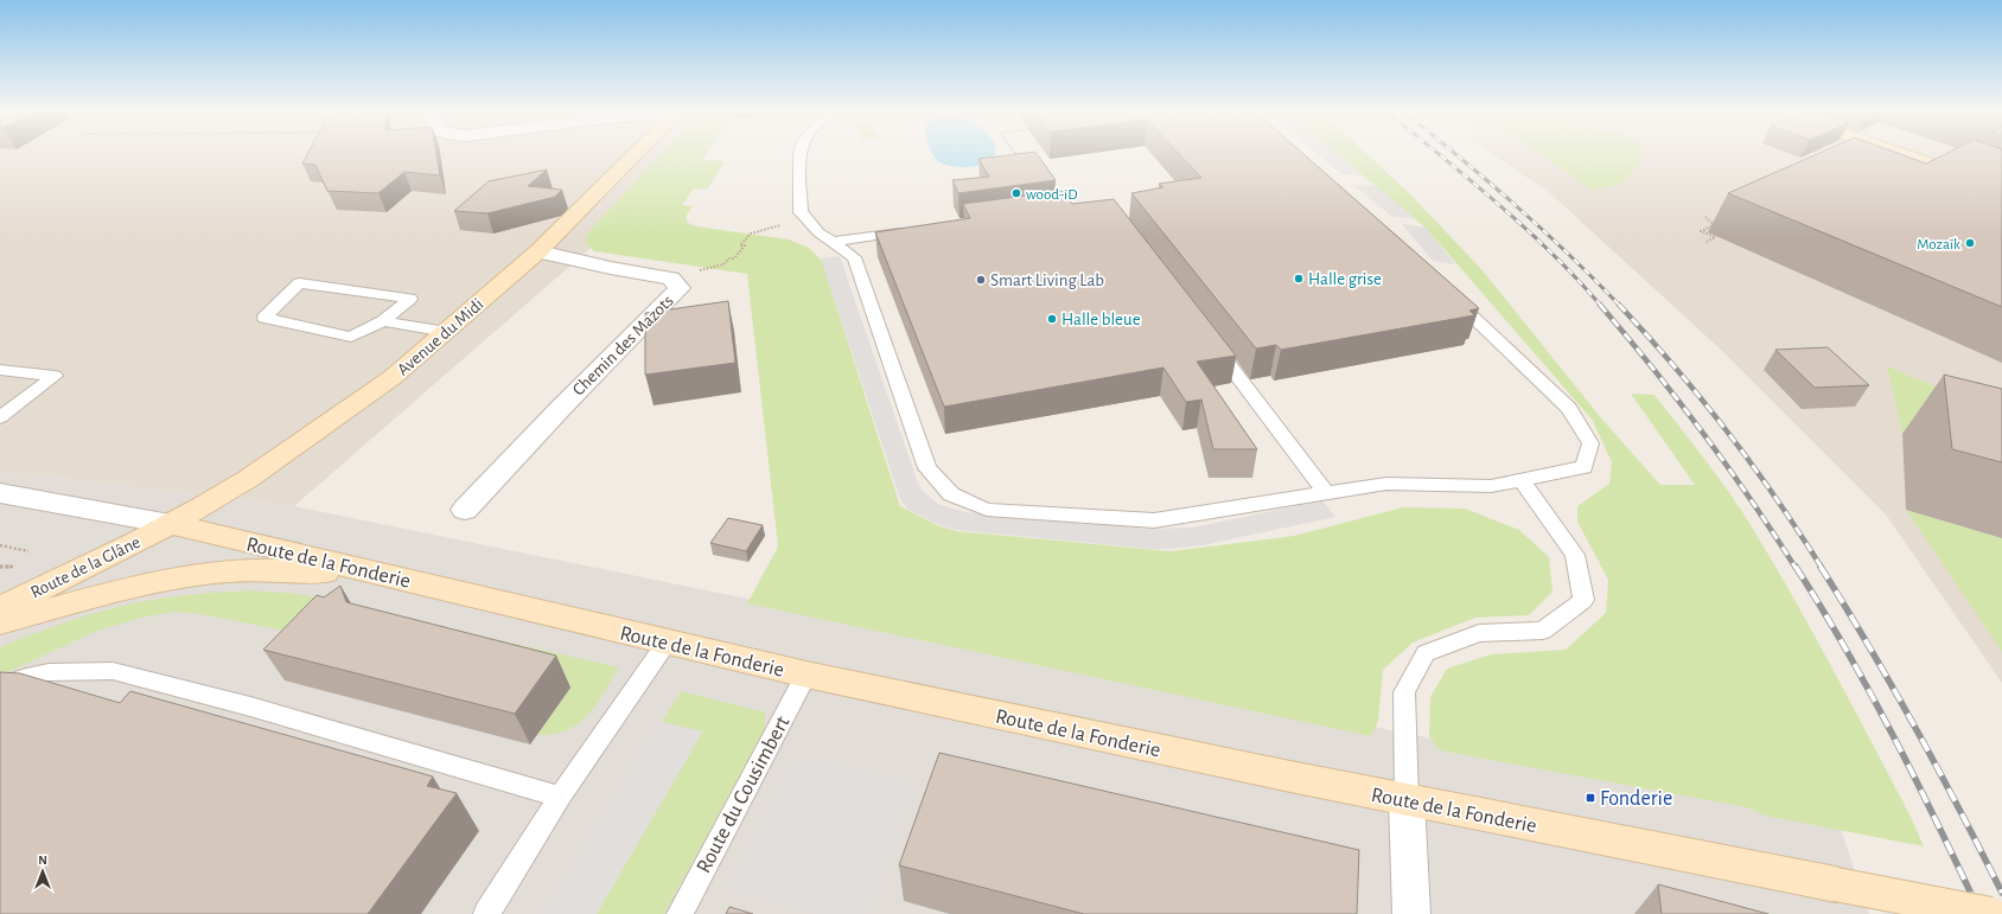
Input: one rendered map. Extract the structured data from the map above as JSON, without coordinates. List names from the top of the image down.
{
  "streets": {
    "main road": ["Avenue du Midi", "Route de la Fonderie", "Route de la Glâne"],
    "street": ["Chemin des Mazots"],
    "lane": ["Route du Cousimbert"]
  },
  "crossings": [
    ["Avenue du Midi", "Chemin des Mazots"],
    ["Avenue du Midi", "Route de la Fonderie"],
    ["Avenue du Midi", "Route de la Glâne"],
    ["Route de la Fonderie", "Route de la Glâne"],
    ["Route de la Fonderie", "Route du Cousimbert"]
  ],
  "places": {
    "other": [
      "wood-iD",
      "Mozaïk",
      "Halle grise",
      "Smart Living Lab",
      "Halle bleue"
    ],
    "transit": ["Fonderie"]
  },
  "north": "top"
}
